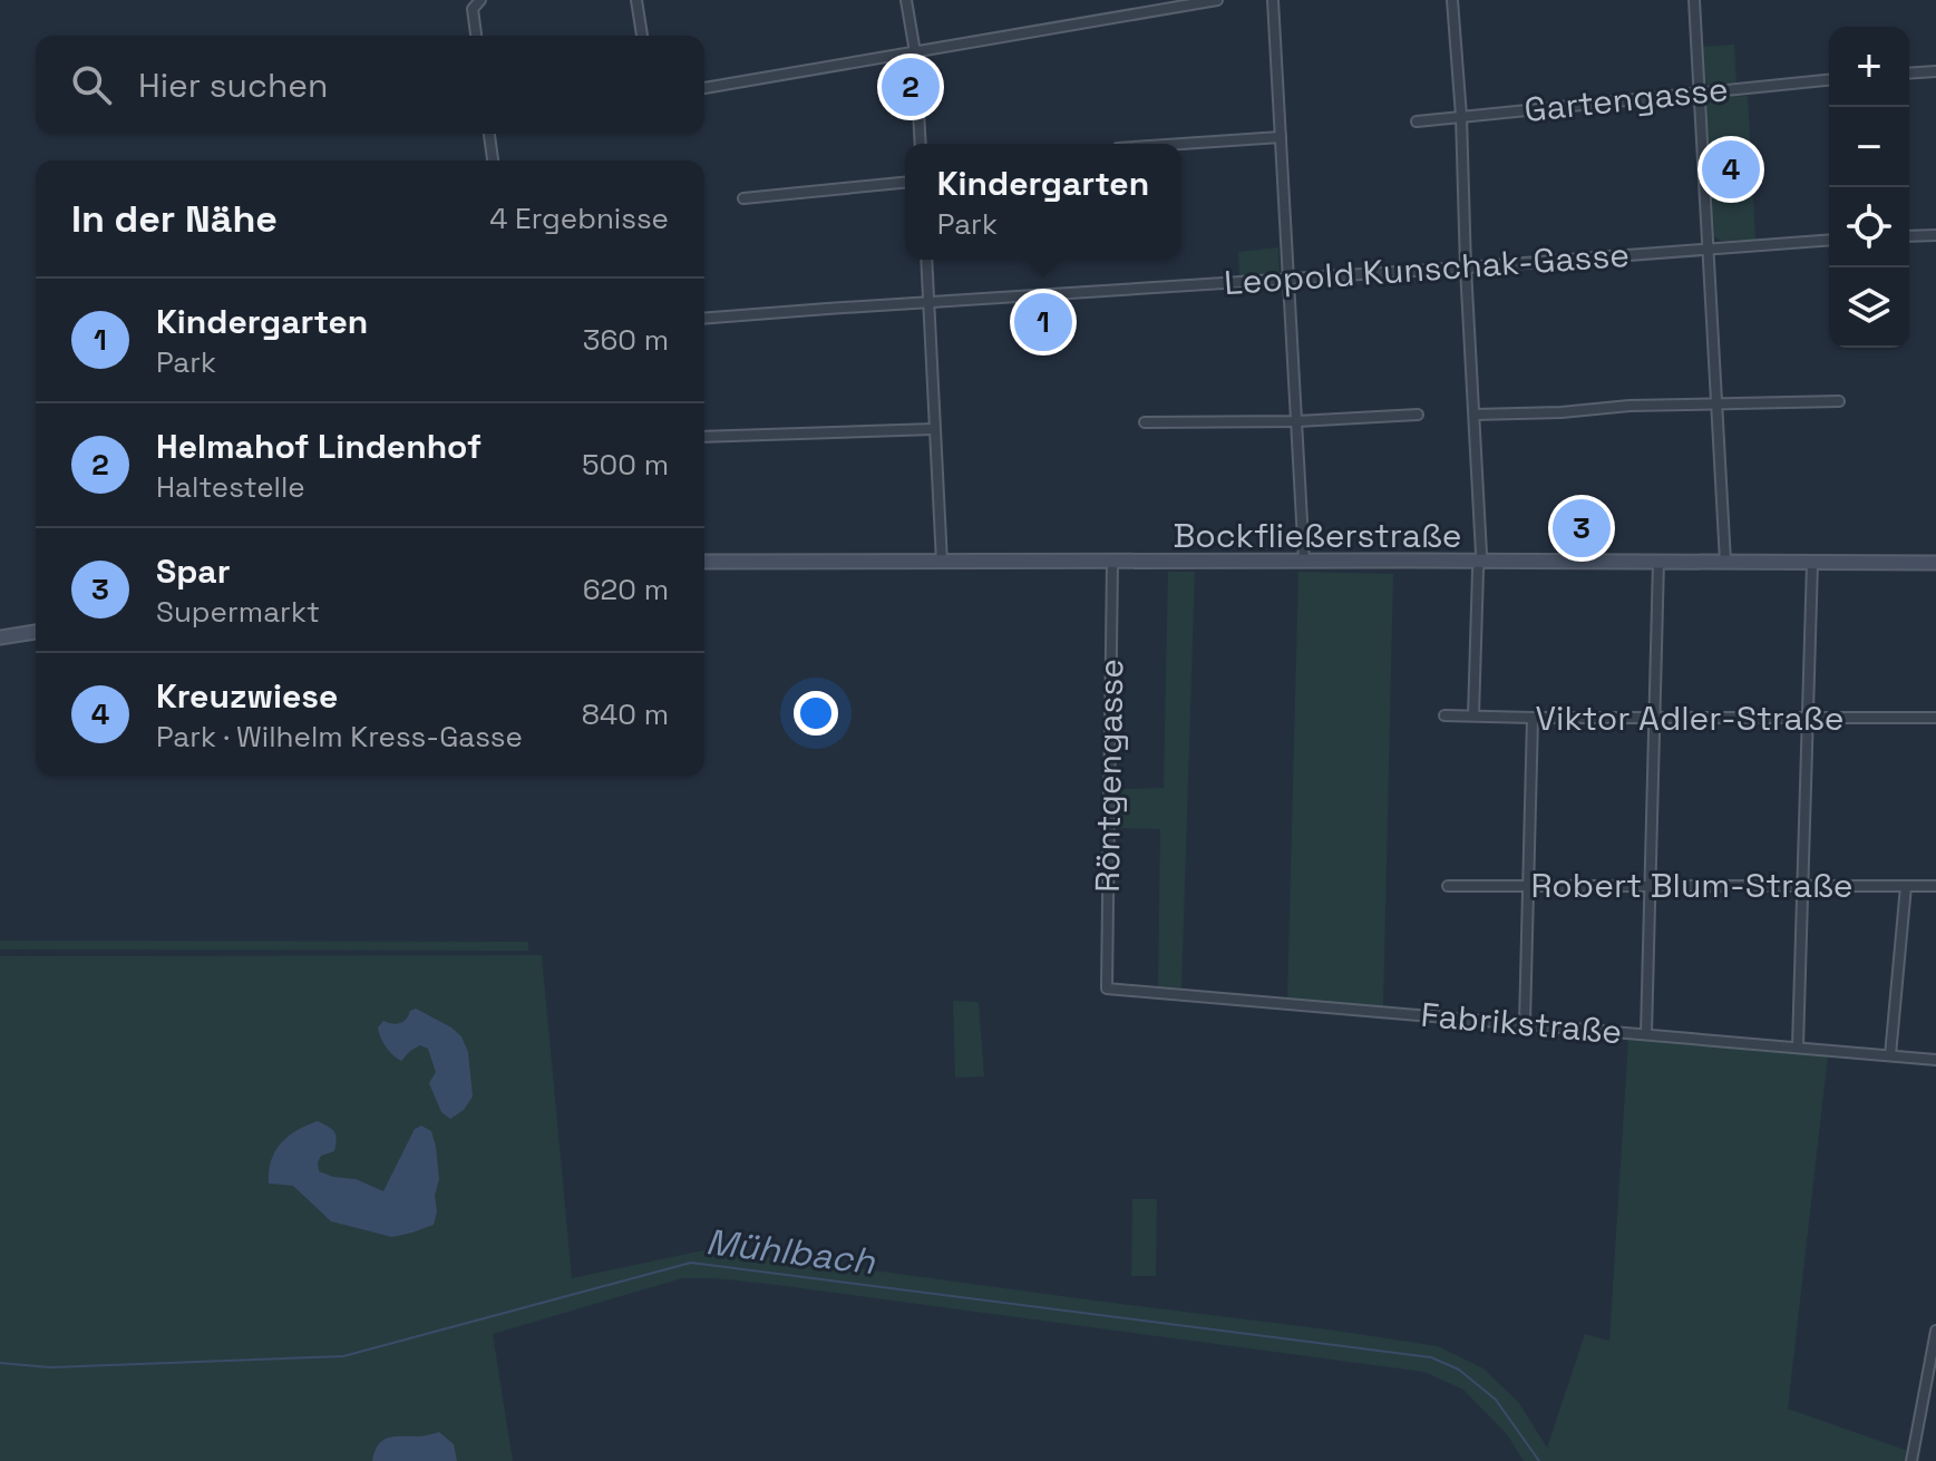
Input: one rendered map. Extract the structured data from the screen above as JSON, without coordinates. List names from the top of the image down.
{
  "streets": {
    "main road": ["Bockfließerstraße"],
    "street": [
      "Gartengasse",
      "Leopold Kunschak-Gasse",
      "Viktor Adler-Straße",
      "Röntgengasse",
      "Robert Blum-Straße",
      "Fabrikstraße"
    ]
  },
  "crossings": [
    ["Bockfließerstraße", "Röntgengasse"],
    ["Röntgengasse", "Fabrikstraße"]
  ],
  "water": ["Mühlbach"],
  "page": {
    "map_buttons": ["+", "−"],
    "search": "Hier suchen",
    "pins": [
      "2",
      "4",
      "1",
      "3"
    ],
    "popup": ["Kindergarten", "Park"],
    "heading": ["In der Nähe", "4 Ergebnisse"],
    "list": [
      {
        "mark": "1",
        "name": "Kindergarten",
        "note": "Park",
        "value": "360 m"
      },
      {
        "mark": "2",
        "name": "Helmahof Lindenhof",
        "note": "Haltestelle",
        "value": "500 m"
      },
      {
        "mark": "3",
        "name": "Spar",
        "note": "Supermarkt",
        "value": "620 m"
      },
      {
        "mark": "4",
        "name": "Kreuzwiese",
        "note": "Park · Wilhelm Kress-Gasse",
        "value": "840 m"
      }
    ]
  }
}
